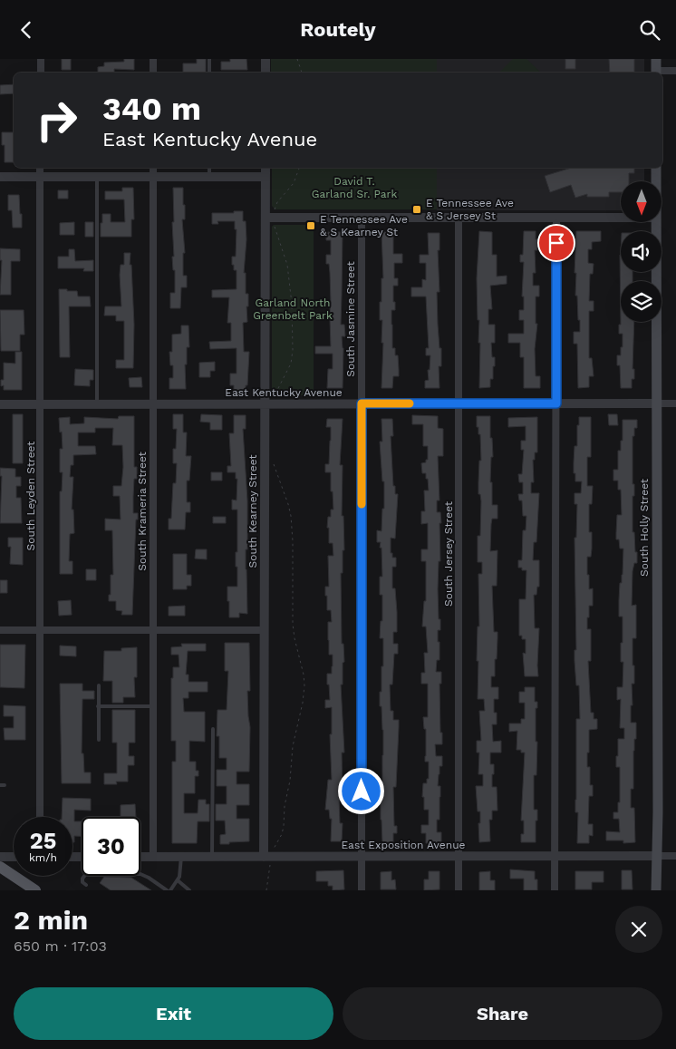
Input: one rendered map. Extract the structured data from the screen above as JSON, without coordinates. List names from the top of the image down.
{
  "streets": {
    "main road": ["South Holly Street"],
    "street": [
      "South Jasmine Street",
      "East Kentucky Avenue",
      "South Leyden Street",
      "South Krameria Street",
      "South Kearney Street",
      "South Jersey Street",
      "East Exposition Avenue"
    ]
  },
  "crossings": [
    ["South Jasmine Street", "East Kentucky Avenue"],
    ["South Jasmine Street", "East Exposition Avenue"],
    ["East Kentucky Avenue", "South Leyden Street"],
    ["East Kentucky Avenue", "South Krameria Street"],
    ["East Kentucky Avenue", "South Kearney Street"],
    ["East Kentucky Avenue", "South Holly Street"],
    ["East Kentucky Avenue", "South Jersey Street"],
    ["South Krameria Street", "East Exposition Avenue"],
    ["South Kearney Street", "East Exposition Avenue"],
    ["South Holly Street", "East Exposition Avenue"],
    ["South Jersey Street", "East Exposition Avenue"]
  ],
  "parks": ["David T. Garland Sr. Park", "Garland North Greenbelt Park"],
  "places": {
    "transit": ["E Tennessee Ave & S Jersey St", "E Tennessee Ave & S Kearney St"]
  },
  "north": "bottom",
  "page": {
    "header": "Routely",
    "turn": ["340 m", "East Kentucky Avenue"],
    "speed": "25 km/h",
    "limit": "30",
    "heading": ["2 min", "650 m · 17:03"],
    "buttons": ["Exit", "Share"]
  }
}
